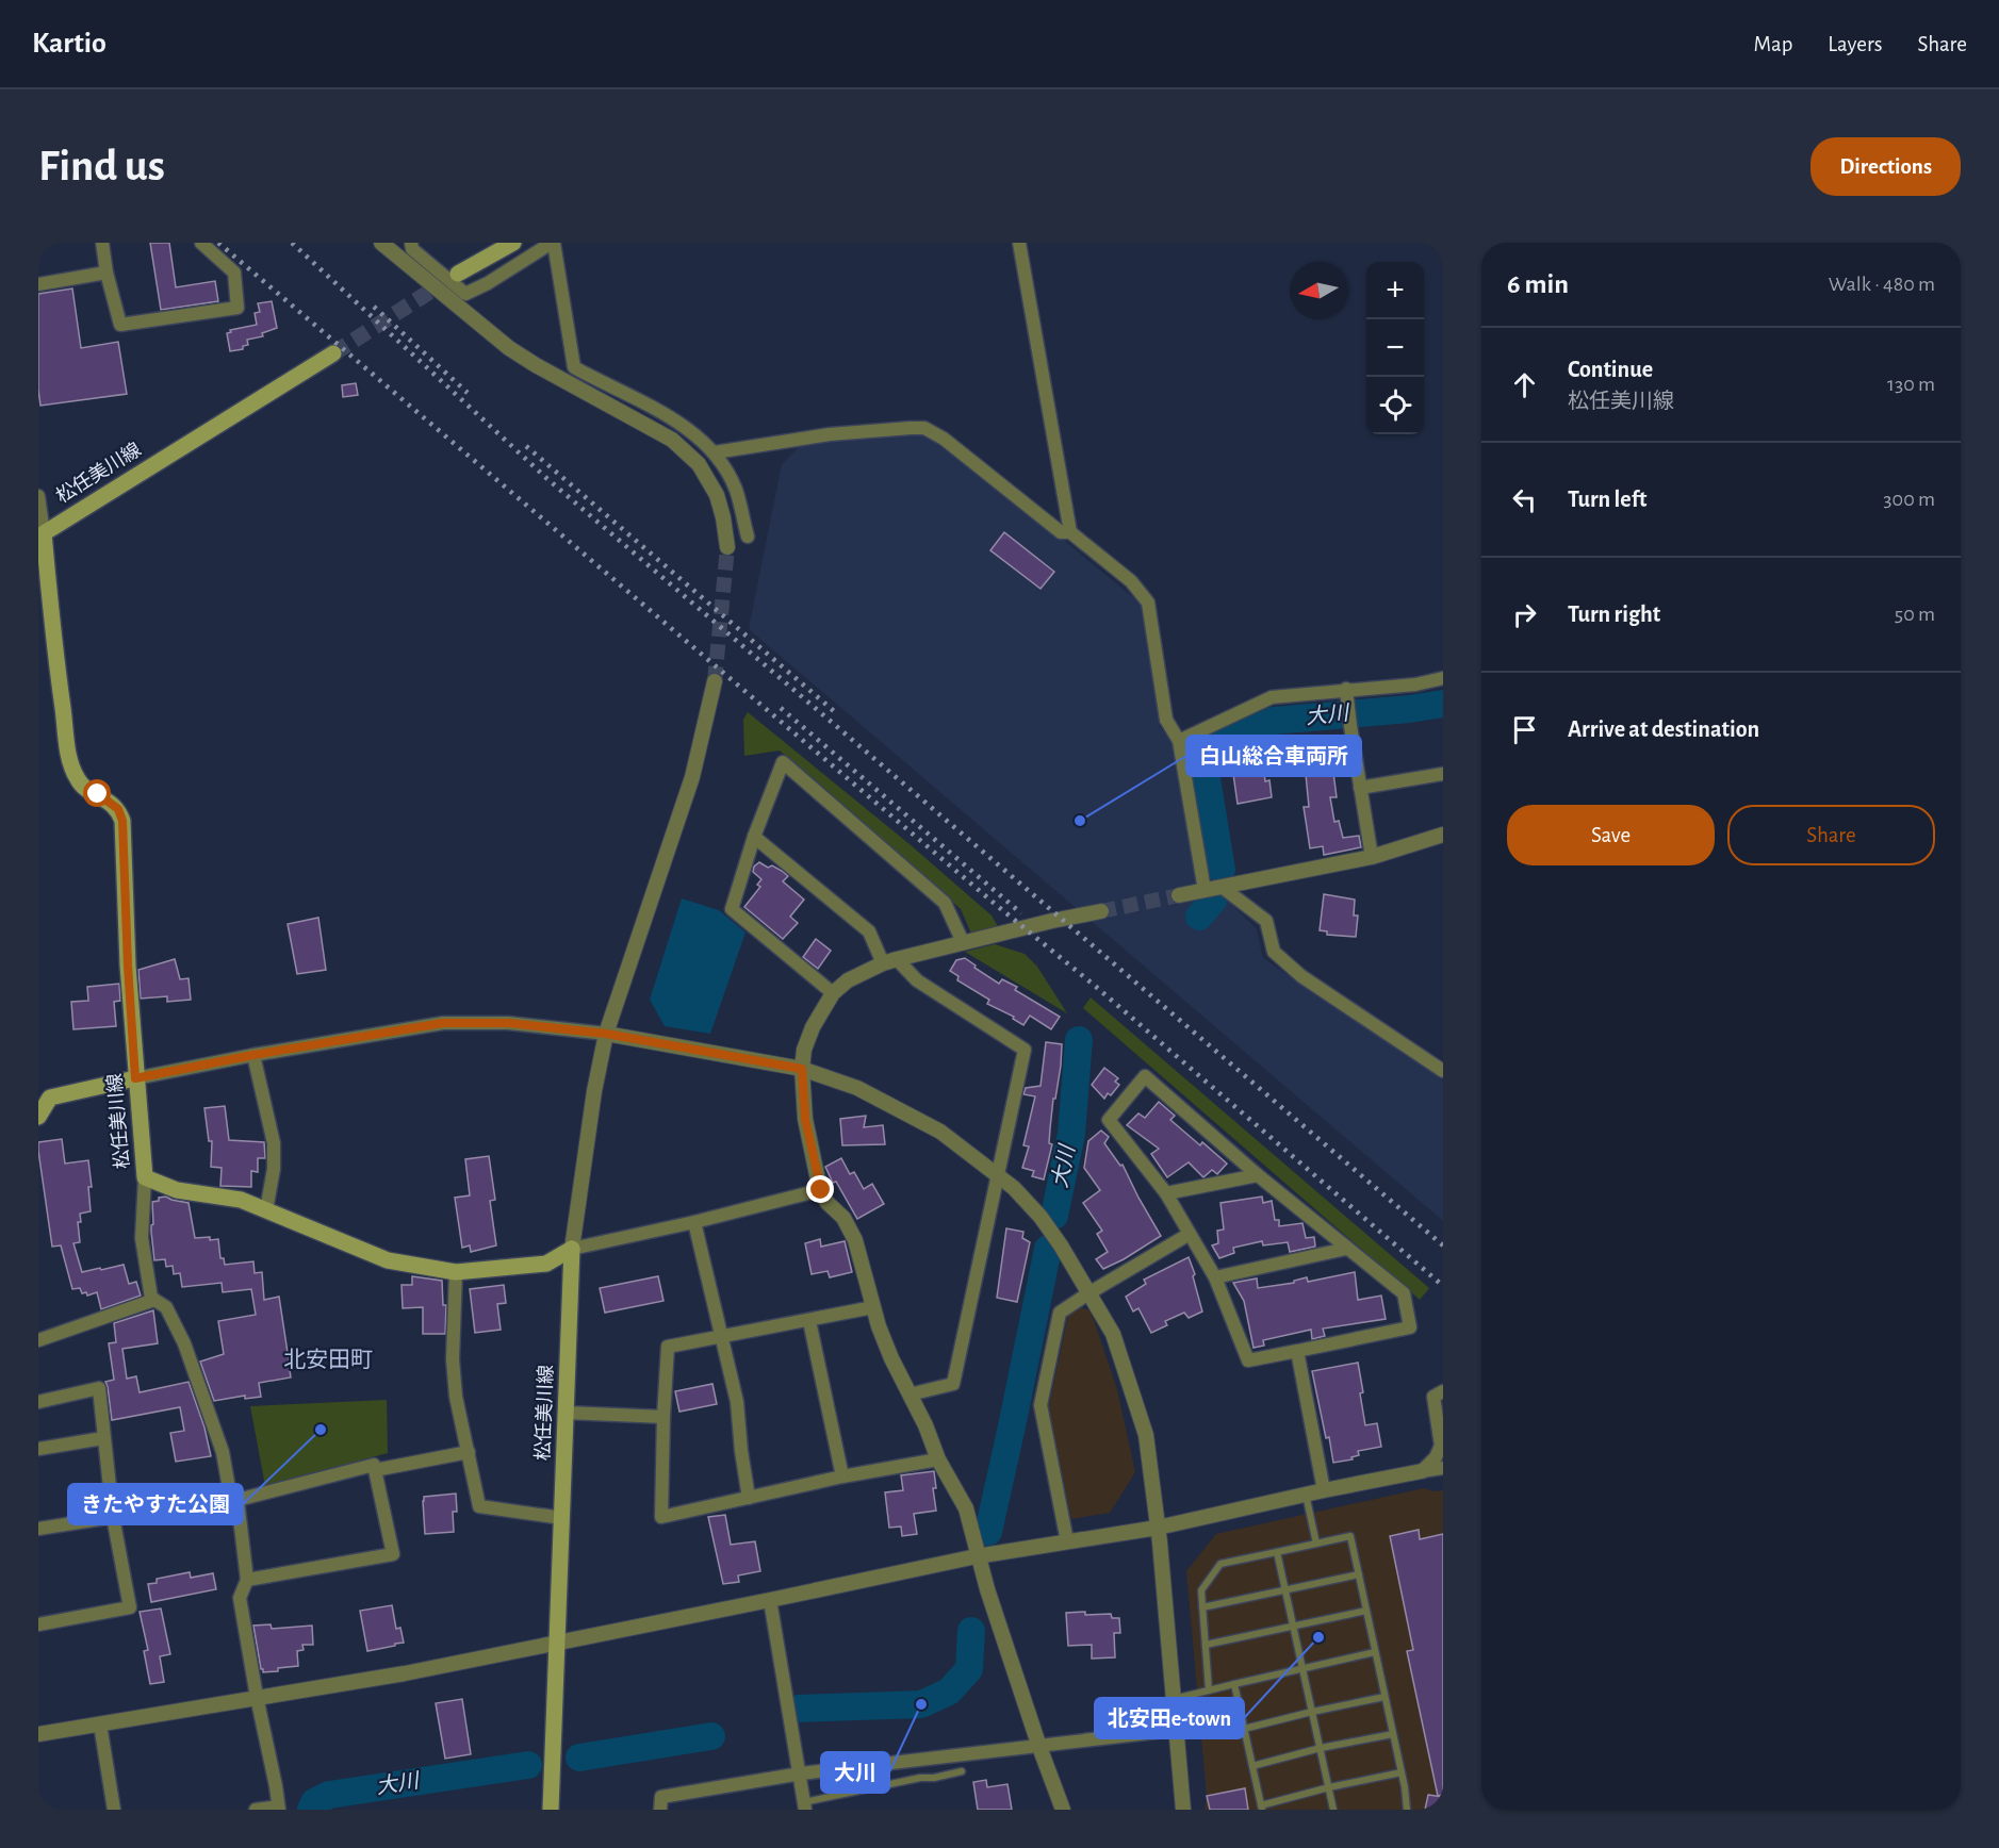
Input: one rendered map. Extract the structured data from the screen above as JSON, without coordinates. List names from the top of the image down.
{
  "streets": {
    "main road": ["松任美川線"]
  },
  "districts": ["北安田町"],
  "water": ["大川"],
  "places": [
    "白山総合車両所",
    "きたやすた公園",
    "北安田e-town",
    "大川"
  ],
  "north": "left",
  "page": {
    "header": "Kartio",
    "nav": ["Map", "Layers", "Share"],
    "buttons": [
      "Directions",
      ["Save", "Share"]
    ],
    "title": "Find us",
    "heading": ["6 min", "Walk · 480 m"],
    "map_buttons": ["+", "−"],
    "list": [
      ["Continue", "松任美川線", "130 m"],
      ["Turn left", "300 m"],
      ["Turn right", "50 m"],
      "Arrive at destination"
    ]
  }
}
